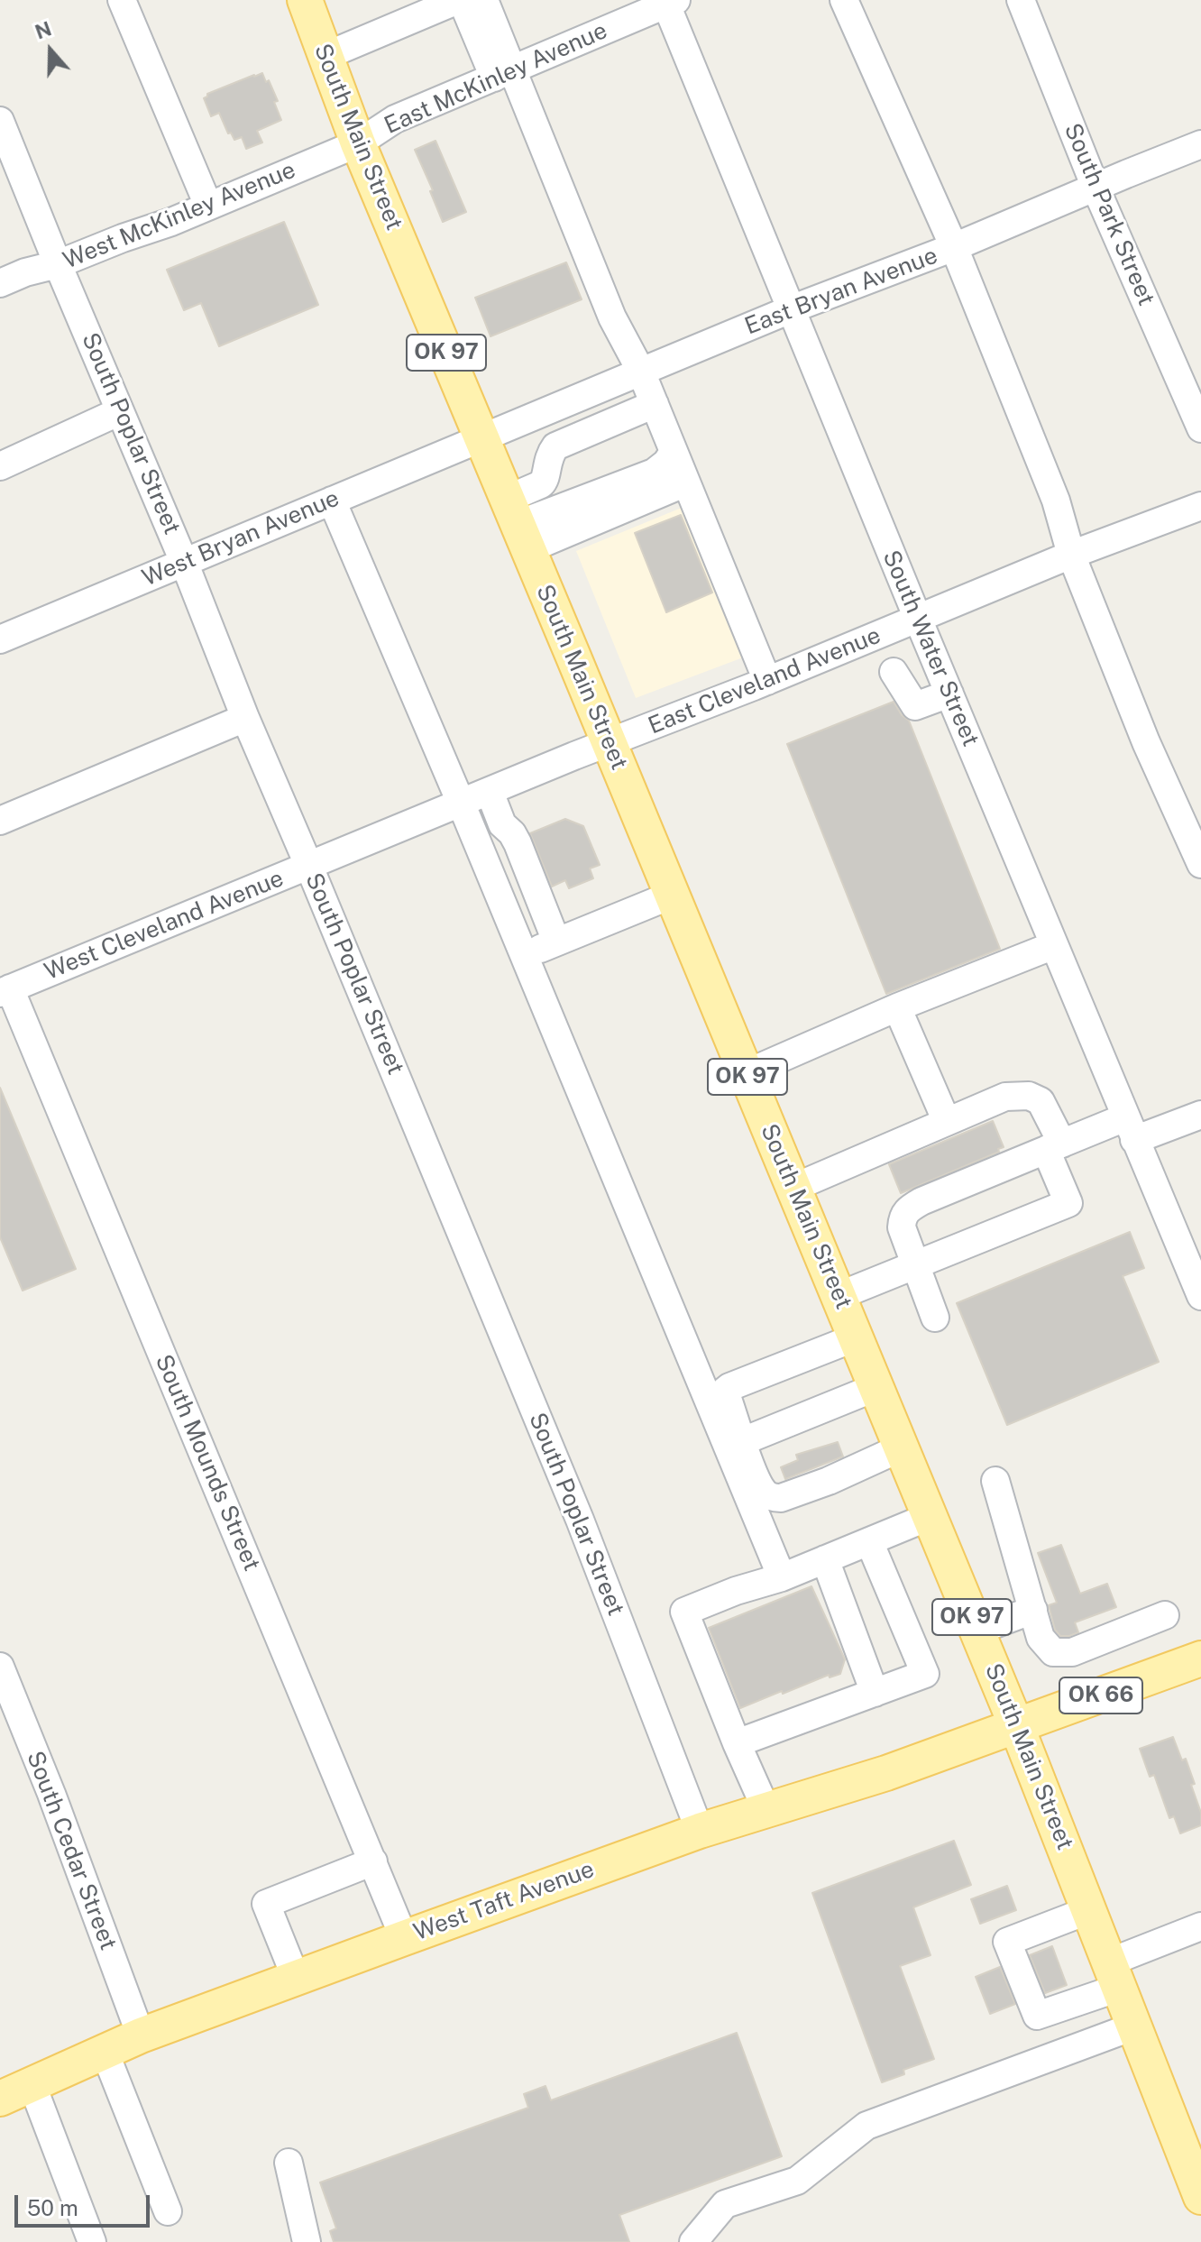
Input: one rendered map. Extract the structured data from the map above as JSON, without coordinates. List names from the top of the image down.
{
  "streets": {
    "main road": [
      "South Main Street",
      "OK 97",
      "OK 66",
      "West Taft Avenue"
    ],
    "street": [
      "East McKinley Avenue",
      "South Park Street",
      "West McKinley Avenue",
      "East Bryan Avenue",
      "South Poplar Street",
      "West Bryan Avenue",
      "South Water Street",
      "East Cleveland Avenue",
      "West Cleveland Avenue",
      "South Mounds Street",
      "South Cedar Street"
    ]
  },
  "crossings": [
    ["East McKinley Avenue", "South Main Street"],
    ["East McKinley Avenue", "West McKinley Avenue"],
    ["East McKinley Avenue", "South Water Street"],
    ["South Main Street", "West McKinley Avenue"],
    ["South Main Street", "East Bryan Avenue"],
    ["South Main Street", "West Bryan Avenue"],
    ["South Main Street", "East Cleveland Avenue"],
    ["South Main Street", "West Cleveland Avenue"],
    ["South Main Street", "OK 66"],
    ["South Main Street", "West Taft Avenue"],
    ["South Park Street", "East Bryan Avenue"],
    ["West McKinley Avenue", "South Poplar Street"],
    ["East Bryan Avenue", "West Bryan Avenue"],
    ["East Bryan Avenue", "South Water Street"],
    ["South Poplar Street", "West Bryan Avenue"],
    ["South Poplar Street", "West Cleveland Avenue"],
    ["South Poplar Street", "West Taft Avenue"],
    ["South Water Street", "East Cleveland Avenue"],
    ["East Cleveland Avenue", "West Cleveland Avenue"],
    ["West Cleveland Avenue", "South Mounds Street"],
    ["South Mounds Street", "West Taft Avenue"],
    ["OK 66", "West Taft Avenue"],
    ["South Cedar Street", "West Taft Avenue"]
  ],
  "scale_bar": "50 m",
  "north": "top"
}
